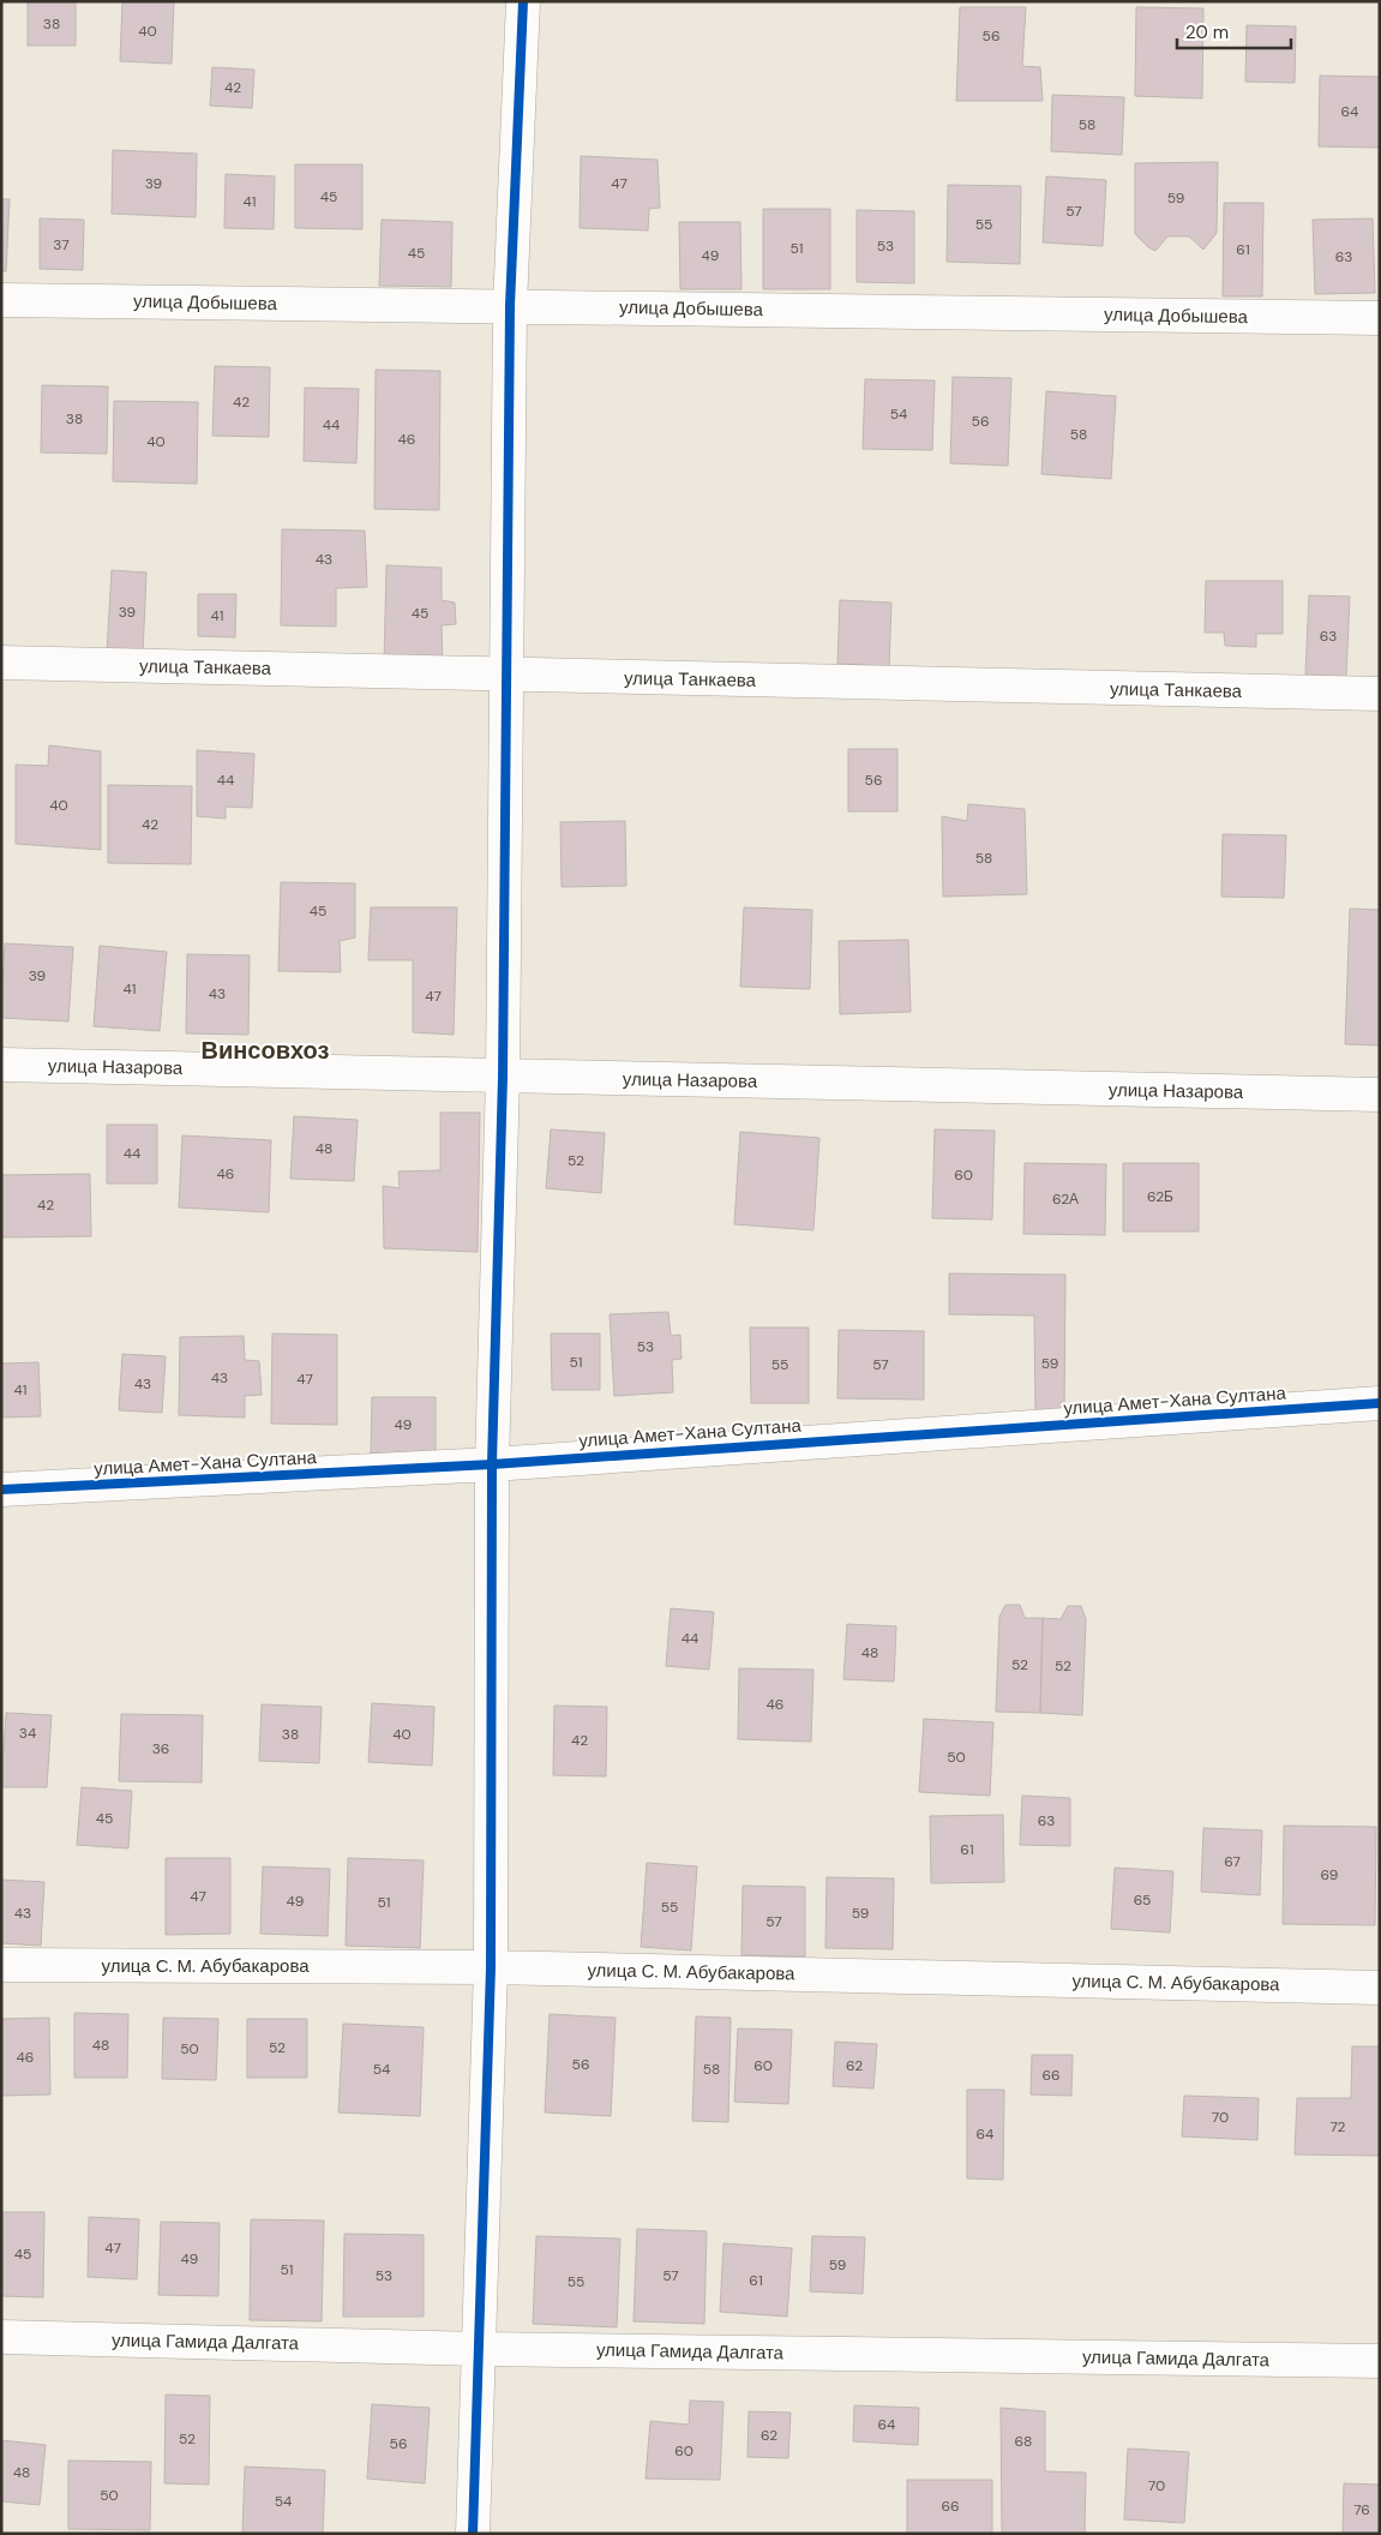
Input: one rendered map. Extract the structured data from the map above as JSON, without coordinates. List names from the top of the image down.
{
  "streets": {
    "street": [
      "улица Добышева",
      "улица Танкаева",
      "улица Назарова",
      "улица Амет-Хана Султана",
      "улица С. М. Абубакарова",
      "улица Гамида Далгата"
    ]
  },
  "districts": ["Винсовхоз"],
  "house_numbers": [
    "38",
    "40",
    "56",
    "42",
    "64",
    "58",
    "39",
    "47",
    "45",
    "59",
    "41",
    "57",
    "55",
    "37",
    "53",
    "51",
    "61",
    "45",
    "49",
    "63",
    "42",
    "54",
    "38",
    "56",
    "44",
    "58",
    "46",
    "40",
    "43",
    "39",
    "45",
    "41",
    "63",
    "44",
    "56",
    "40",
    "42",
    "58",
    "45",
    "39",
    "41",
    "43",
    "47",
    "48",
    "44",
    "52",
    "46",
    "60",
    "62Б",
    "62А",
    "42",
    "53",
    "51",
    "59",
    "55",
    "57",
    "43",
    "47",
    "43",
    "41",
    "49",
    "44",
    "48",
    "52",
    "52",
    "46",
    "34",
    "38",
    "40",
    "42",
    "36",
    "50",
    "45",
    "63",
    "61",
    "67",
    "69",
    "47",
    "65",
    "49",
    "51",
    "55",
    "43",
    "59",
    "57",
    "48",
    "52",
    "50",
    "46",
    "56",
    "60",
    "62",
    "54",
    "58",
    "66",
    "70",
    "72",
    "64",
    "47",
    "45",
    "49",
    "59",
    "51",
    "53",
    "57",
    "61",
    "55",
    "64",
    "62",
    "52",
    "68",
    "56",
    "60",
    "48",
    "70",
    "50",
    "54",
    "66",
    "76"
  ],
  "scale_bar": "20 m"
}
